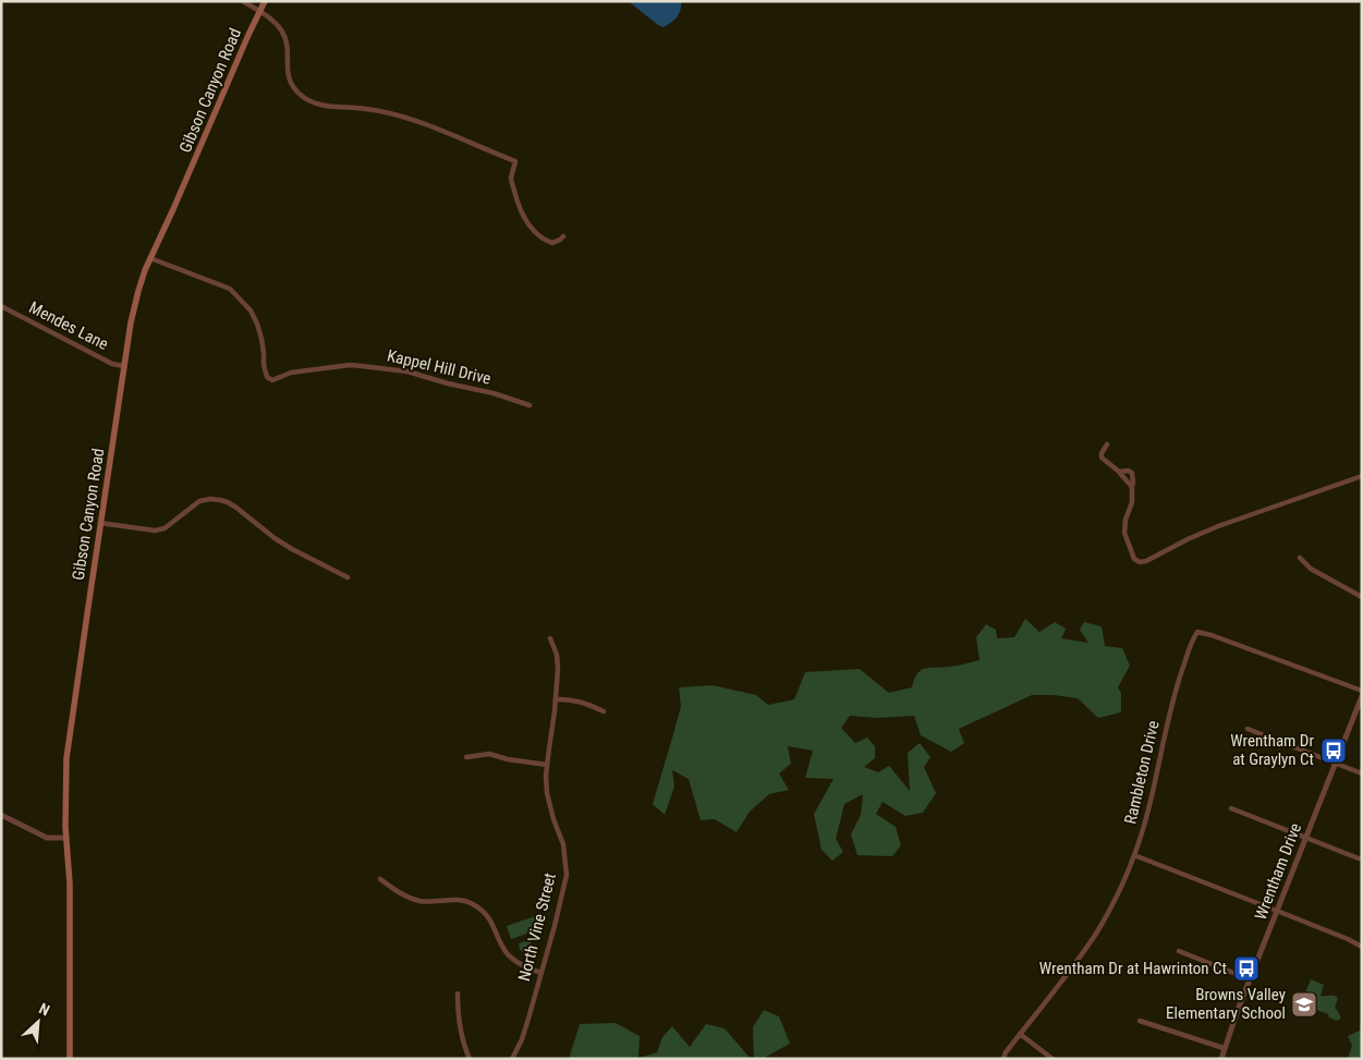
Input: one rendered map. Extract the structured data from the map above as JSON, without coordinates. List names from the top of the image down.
{
  "streets": {
    "main road": ["Gibson Canyon Road"],
    "street": [
      "Mendes Lane",
      "Kappel Hill Drive",
      "Rambleton Drive",
      "Wrentham Drive",
      "North Vine Street"
    ]
  },
  "crossings": [
    ["Gibson Canyon Road", "Mendes Lane"],
    ["Gibson Canyon Road", "Kappel Hill Drive"]
  ],
  "places": {
    "bus stop": ["Wrentham Dr at Graylyn Ct", "Wrentham Dr at Hawrinton Ct"],
    "school or university": ["Browns Valley Elementary School"]
  },
  "north": "top right"
}
